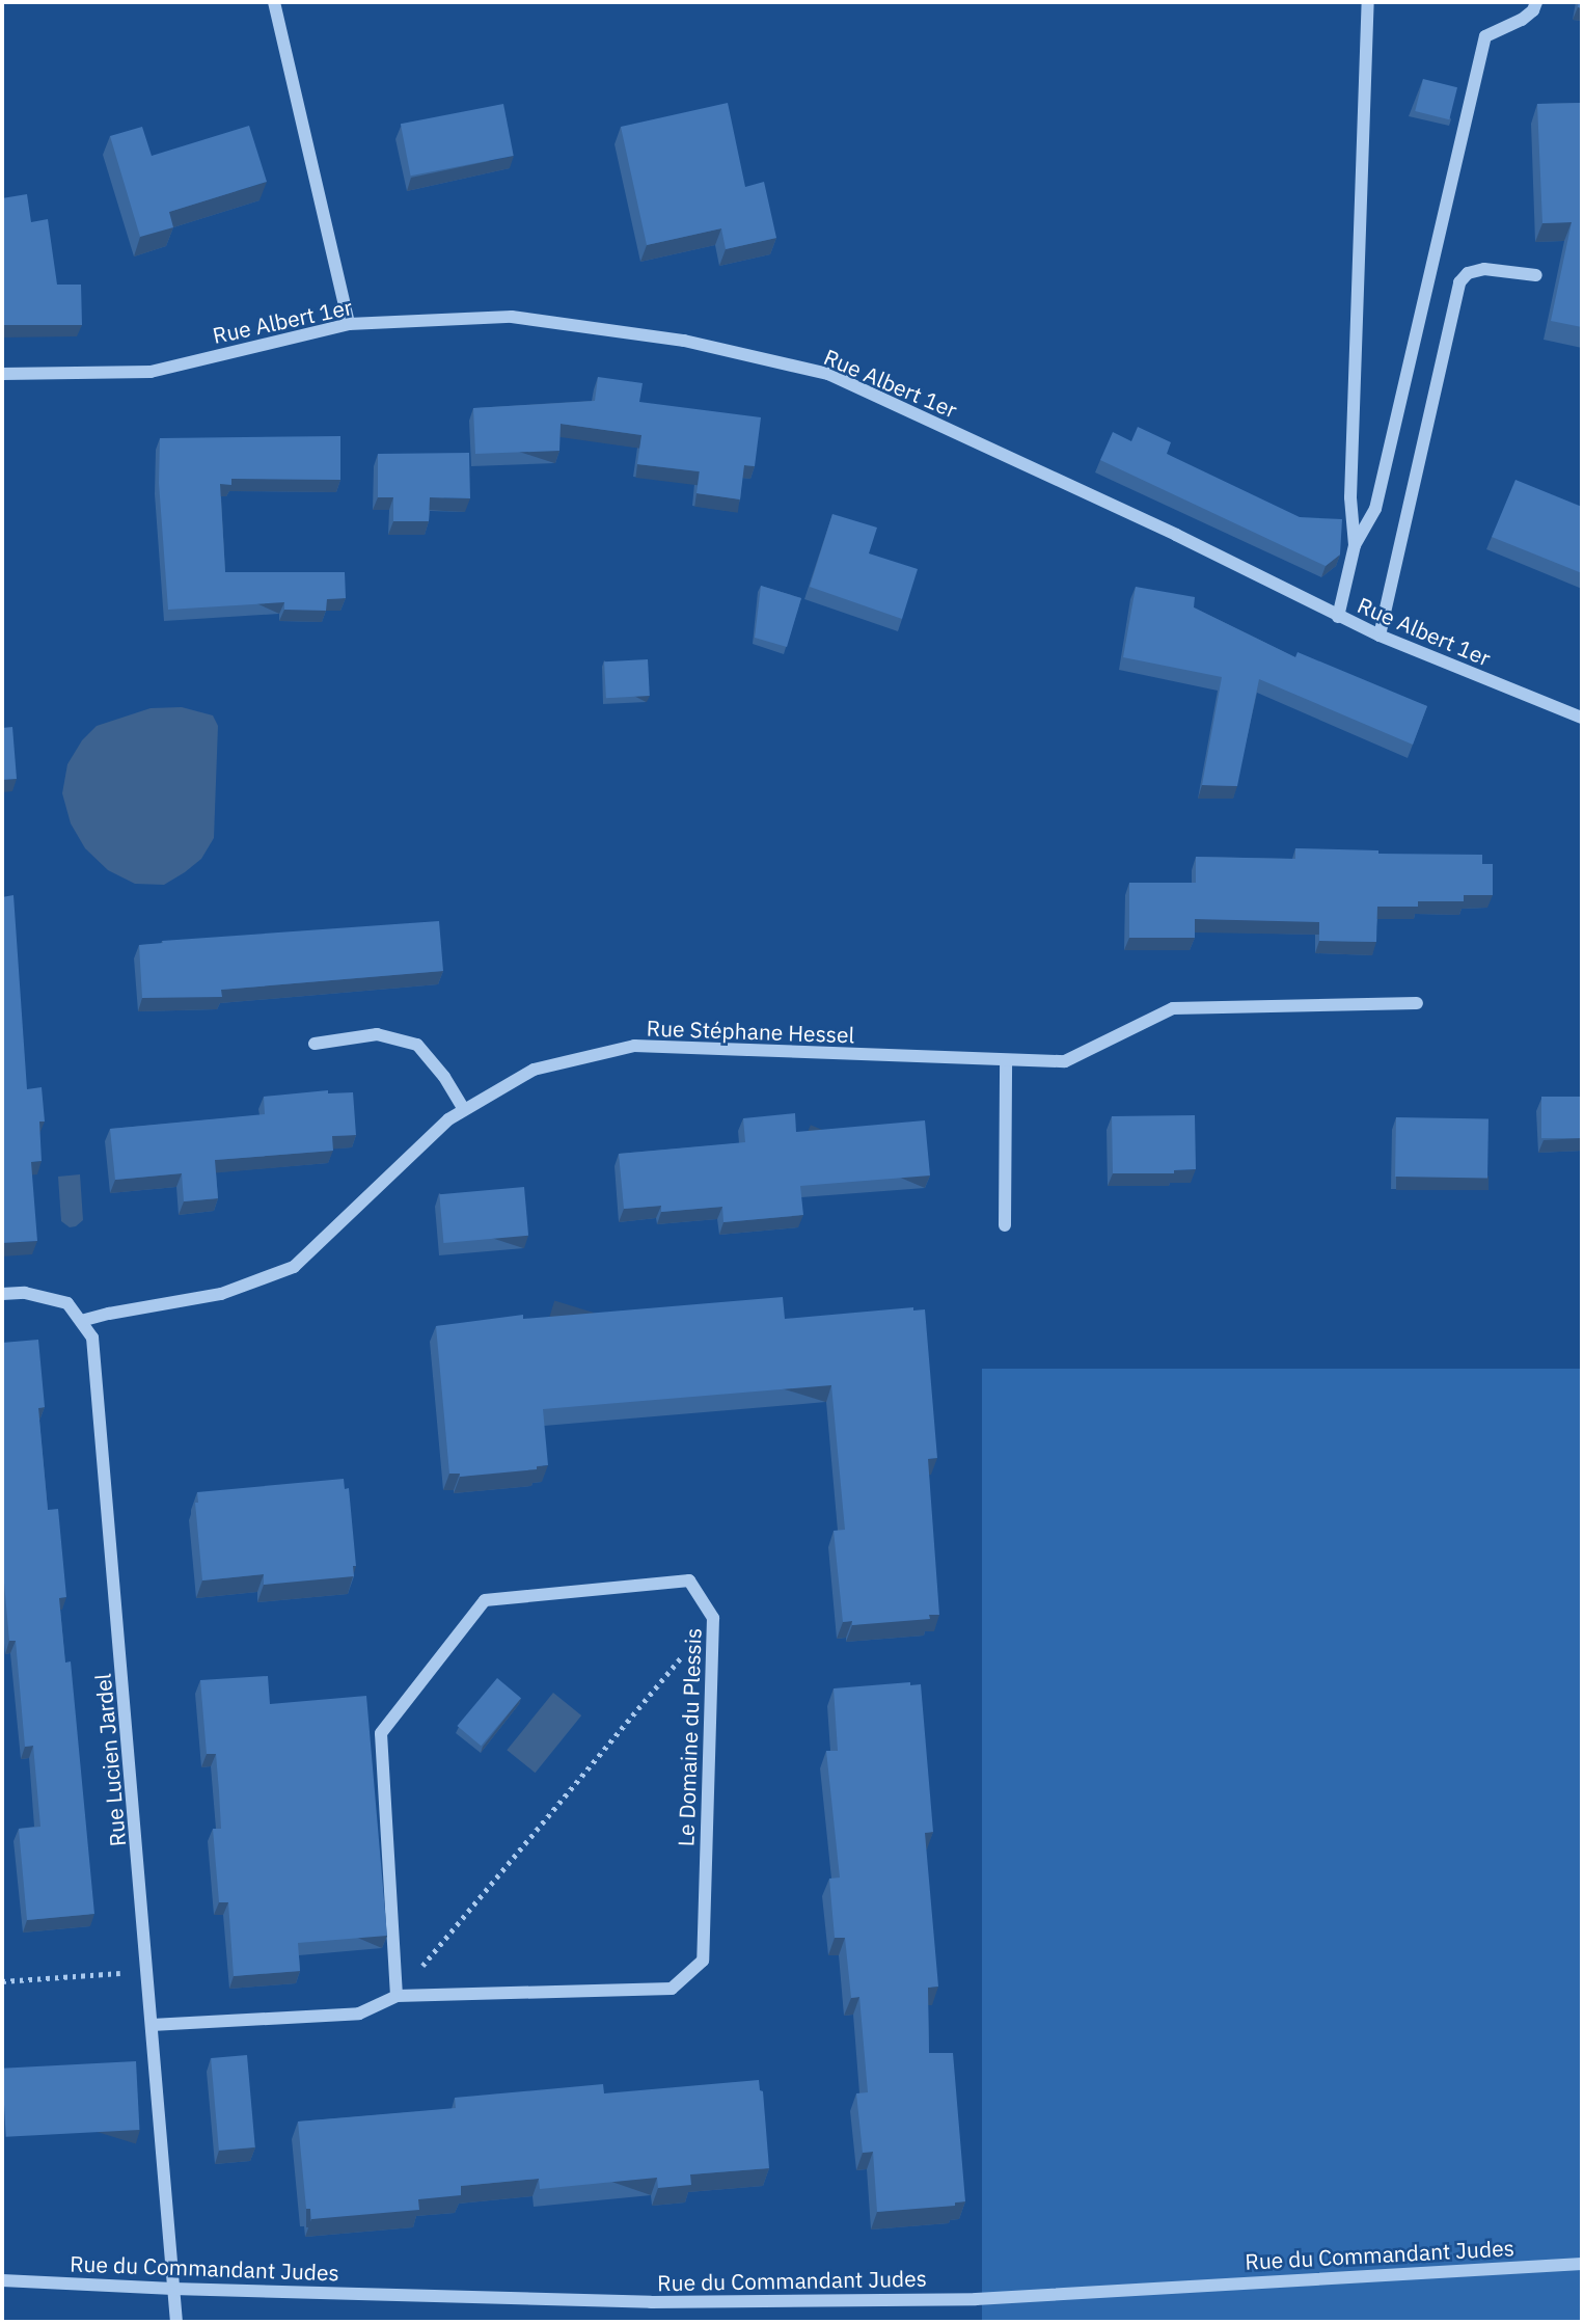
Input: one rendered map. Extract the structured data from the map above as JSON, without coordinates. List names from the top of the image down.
{
  "streets": {
    "street": [
      "Rue Albert 1er",
      "Rue Stéphane Hessel",
      "Le Domaine du Plessis",
      "Rue Lucien Jardel",
      "Rue du Commandant Judes"
    ]
  },
  "crossings": [
    ["Rue Stéphane Hessel", "Rue Lucien Jardel"],
    ["Le Domaine du Plessis", "Rue Lucien Jardel"],
    ["Rue Lucien Jardel", "Rue du Commandant Judes"]
  ]
}
